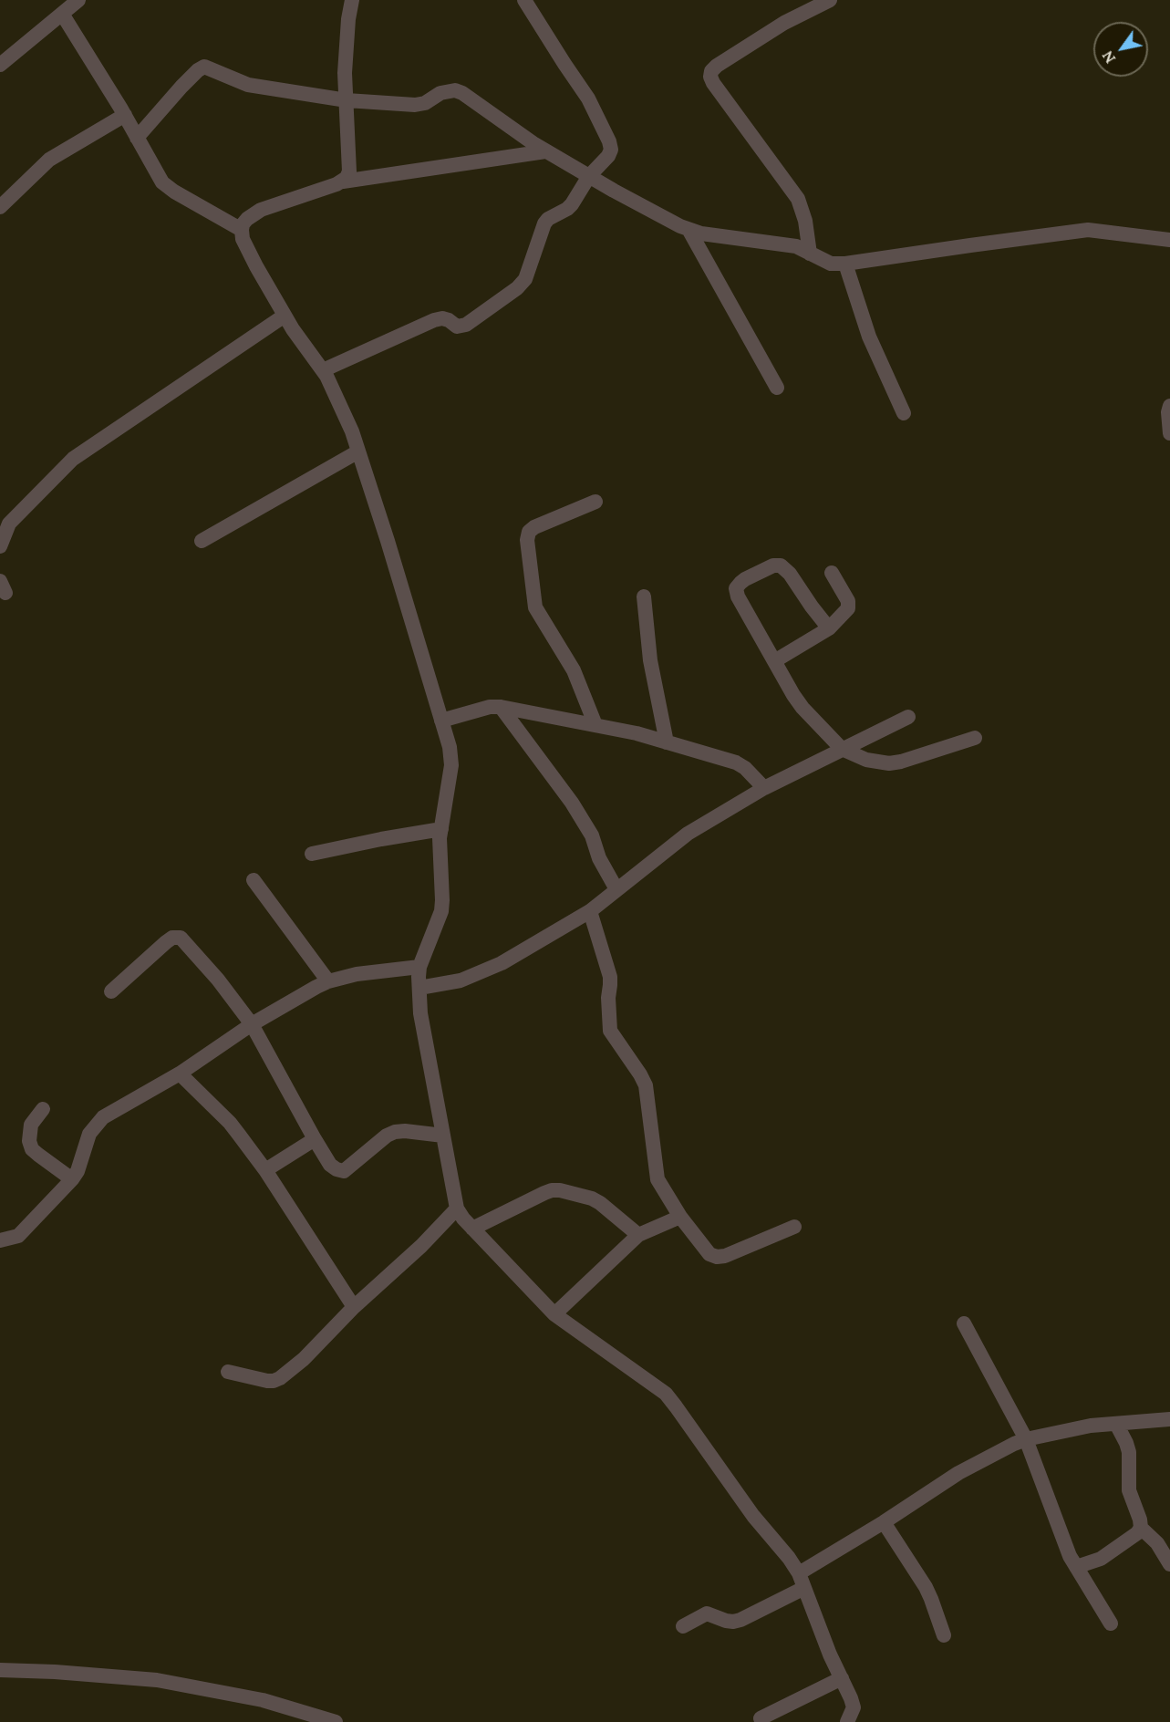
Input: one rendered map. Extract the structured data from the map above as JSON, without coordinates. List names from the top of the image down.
{
  "north": "bottom left"
}
